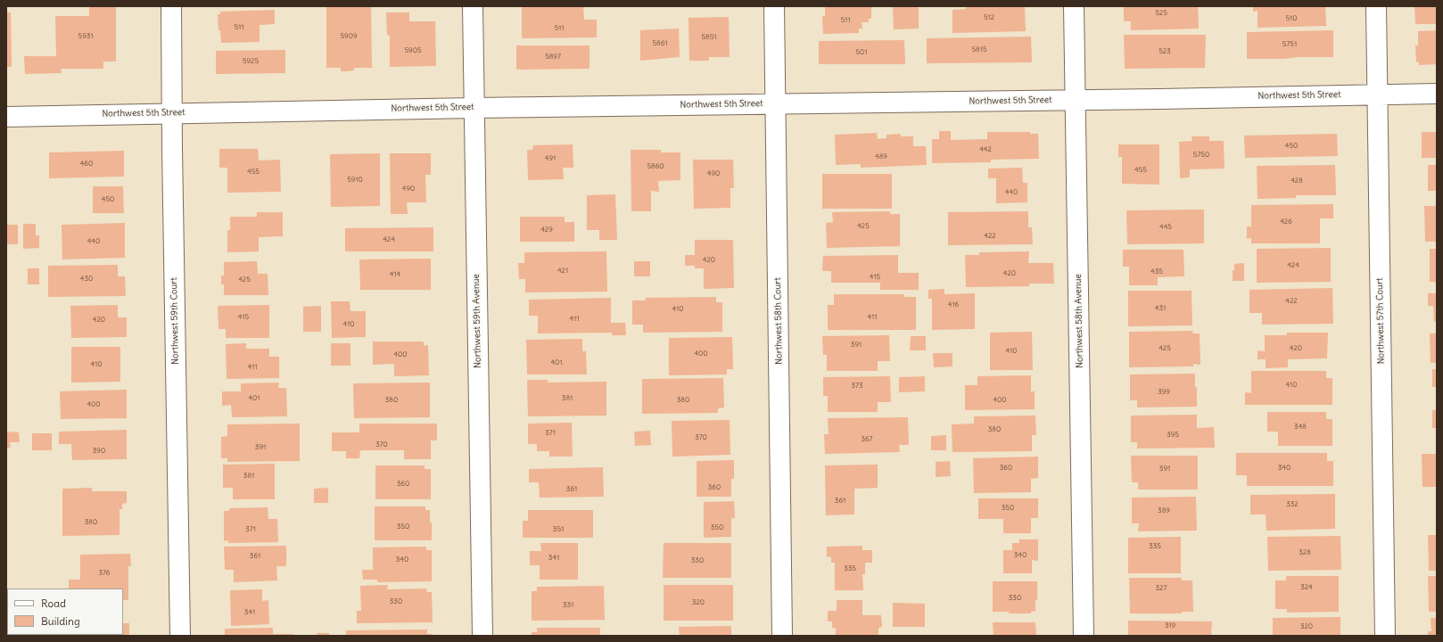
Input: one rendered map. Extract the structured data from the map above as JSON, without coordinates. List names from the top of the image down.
{
  "streets": {
    "street": [
      "Northwest 5th Street",
      "Northwest 59th Court",
      "Northwest 59th Avenue",
      "Northwest 58th Court",
      "Northwest 58th Avenue",
      "Northwest 57th Court"
    ]
  },
  "crossings": [
    ["Northwest 5th Street", "Northwest 59th Court"],
    ["Northwest 5th Street", "Northwest 59th Avenue"],
    ["Northwest 5th Street", "Northwest 58th Court"],
    ["Northwest 5th Street", "Northwest 58th Avenue"],
    ["Northwest 5th Street", "Northwest 57th Court"]
  ],
  "house_numbers": [
    "525",
    "512",
    "510",
    "511",
    "511",
    "511",
    "5931",
    "5909",
    "5851",
    "5861",
    "5751",
    "5815",
    "5905",
    "523",
    "501",
    "5897",
    "5925",
    "450",
    "442",
    "5750",
    "489",
    "491",
    "460",
    "5860",
    "455",
    "455",
    "490",
    "5910",
    "428",
    "490",
    "440",
    "450",
    "426",
    "425",
    "445",
    "429",
    "422",
    "424",
    "440",
    "420",
    "424",
    "421",
    "435",
    "420",
    "414",
    "415",
    "430",
    "425",
    "422",
    "416",
    "431",
    "410",
    "415",
    "411",
    "411",
    "420",
    "410",
    "391",
    "425",
    "420",
    "410",
    "400",
    "400",
    "401",
    "410",
    "411",
    "410",
    "373",
    "399",
    "401",
    "381",
    "380",
    "380",
    "400",
    "400",
    "348",
    "380",
    "371",
    "395",
    "370",
    "367",
    "370",
    "391",
    "390",
    "360",
    "340",
    "391",
    "381",
    "360",
    "360",
    "361",
    "361",
    "332",
    "350",
    "389",
    "380",
    "350",
    "350",
    "371",
    "351",
    "335",
    "328",
    "340",
    "361",
    "341",
    "340",
    "330",
    "335",
    "376",
    "324",
    "327",
    "330",
    "330",
    "320",
    "331",
    "341",
    "319",
    "320"
  ],
  "legend": ["Road", "Building"]
}
